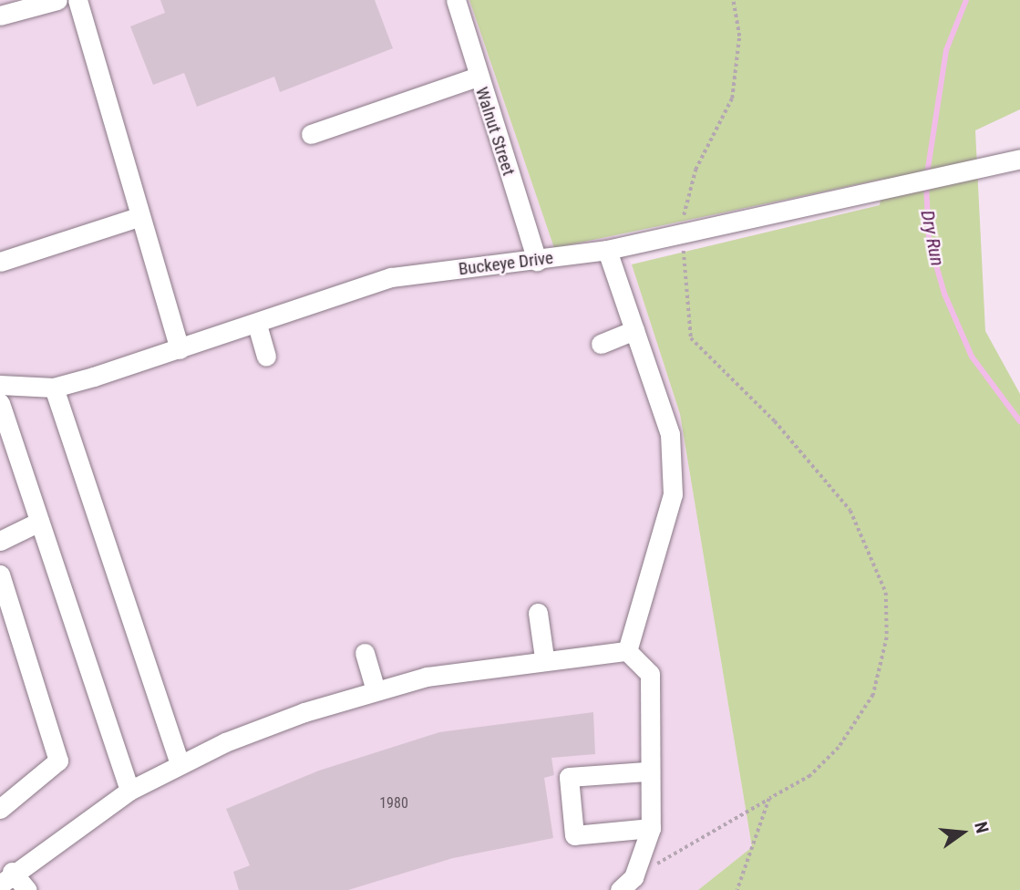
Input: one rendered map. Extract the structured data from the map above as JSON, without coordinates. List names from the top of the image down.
{
  "streets": {
    "lane": ["Walnut Street", "Buckeye Drive"]
  },
  "crossings": [
    ["Walnut Street", "Buckeye Drive"]
  ],
  "water": ["Dry Run"],
  "house_numbers": ["1980"],
  "north": "right"
}
